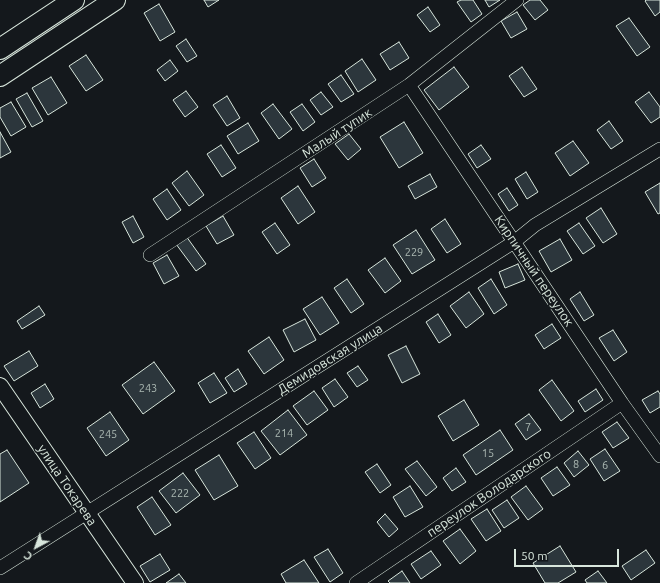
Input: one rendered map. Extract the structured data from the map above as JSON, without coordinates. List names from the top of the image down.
{
  "streets": {
    "street": [
      "Малый тупик",
      "Кирпичный переулок",
      "Демидовская улица",
      "улица Токарева",
      "переулок Володарского"
    ]
  },
  "crossings": [
    ["Малый тупик", "Кирпичный переулок"],
    ["Кирпичный переулок", "Демидовская улица"],
    ["Кирпичный переулок", "переулок Володарского"],
    ["Демидовская улица", "улица Токарева"]
  ],
  "house_numbers": [
    "229",
    "243",
    "7",
    "214",
    "245",
    "15",
    "8",
    "6",
    "222"
  ],
  "scale_bar": "50 m",
  "north": "bottom left"
}
